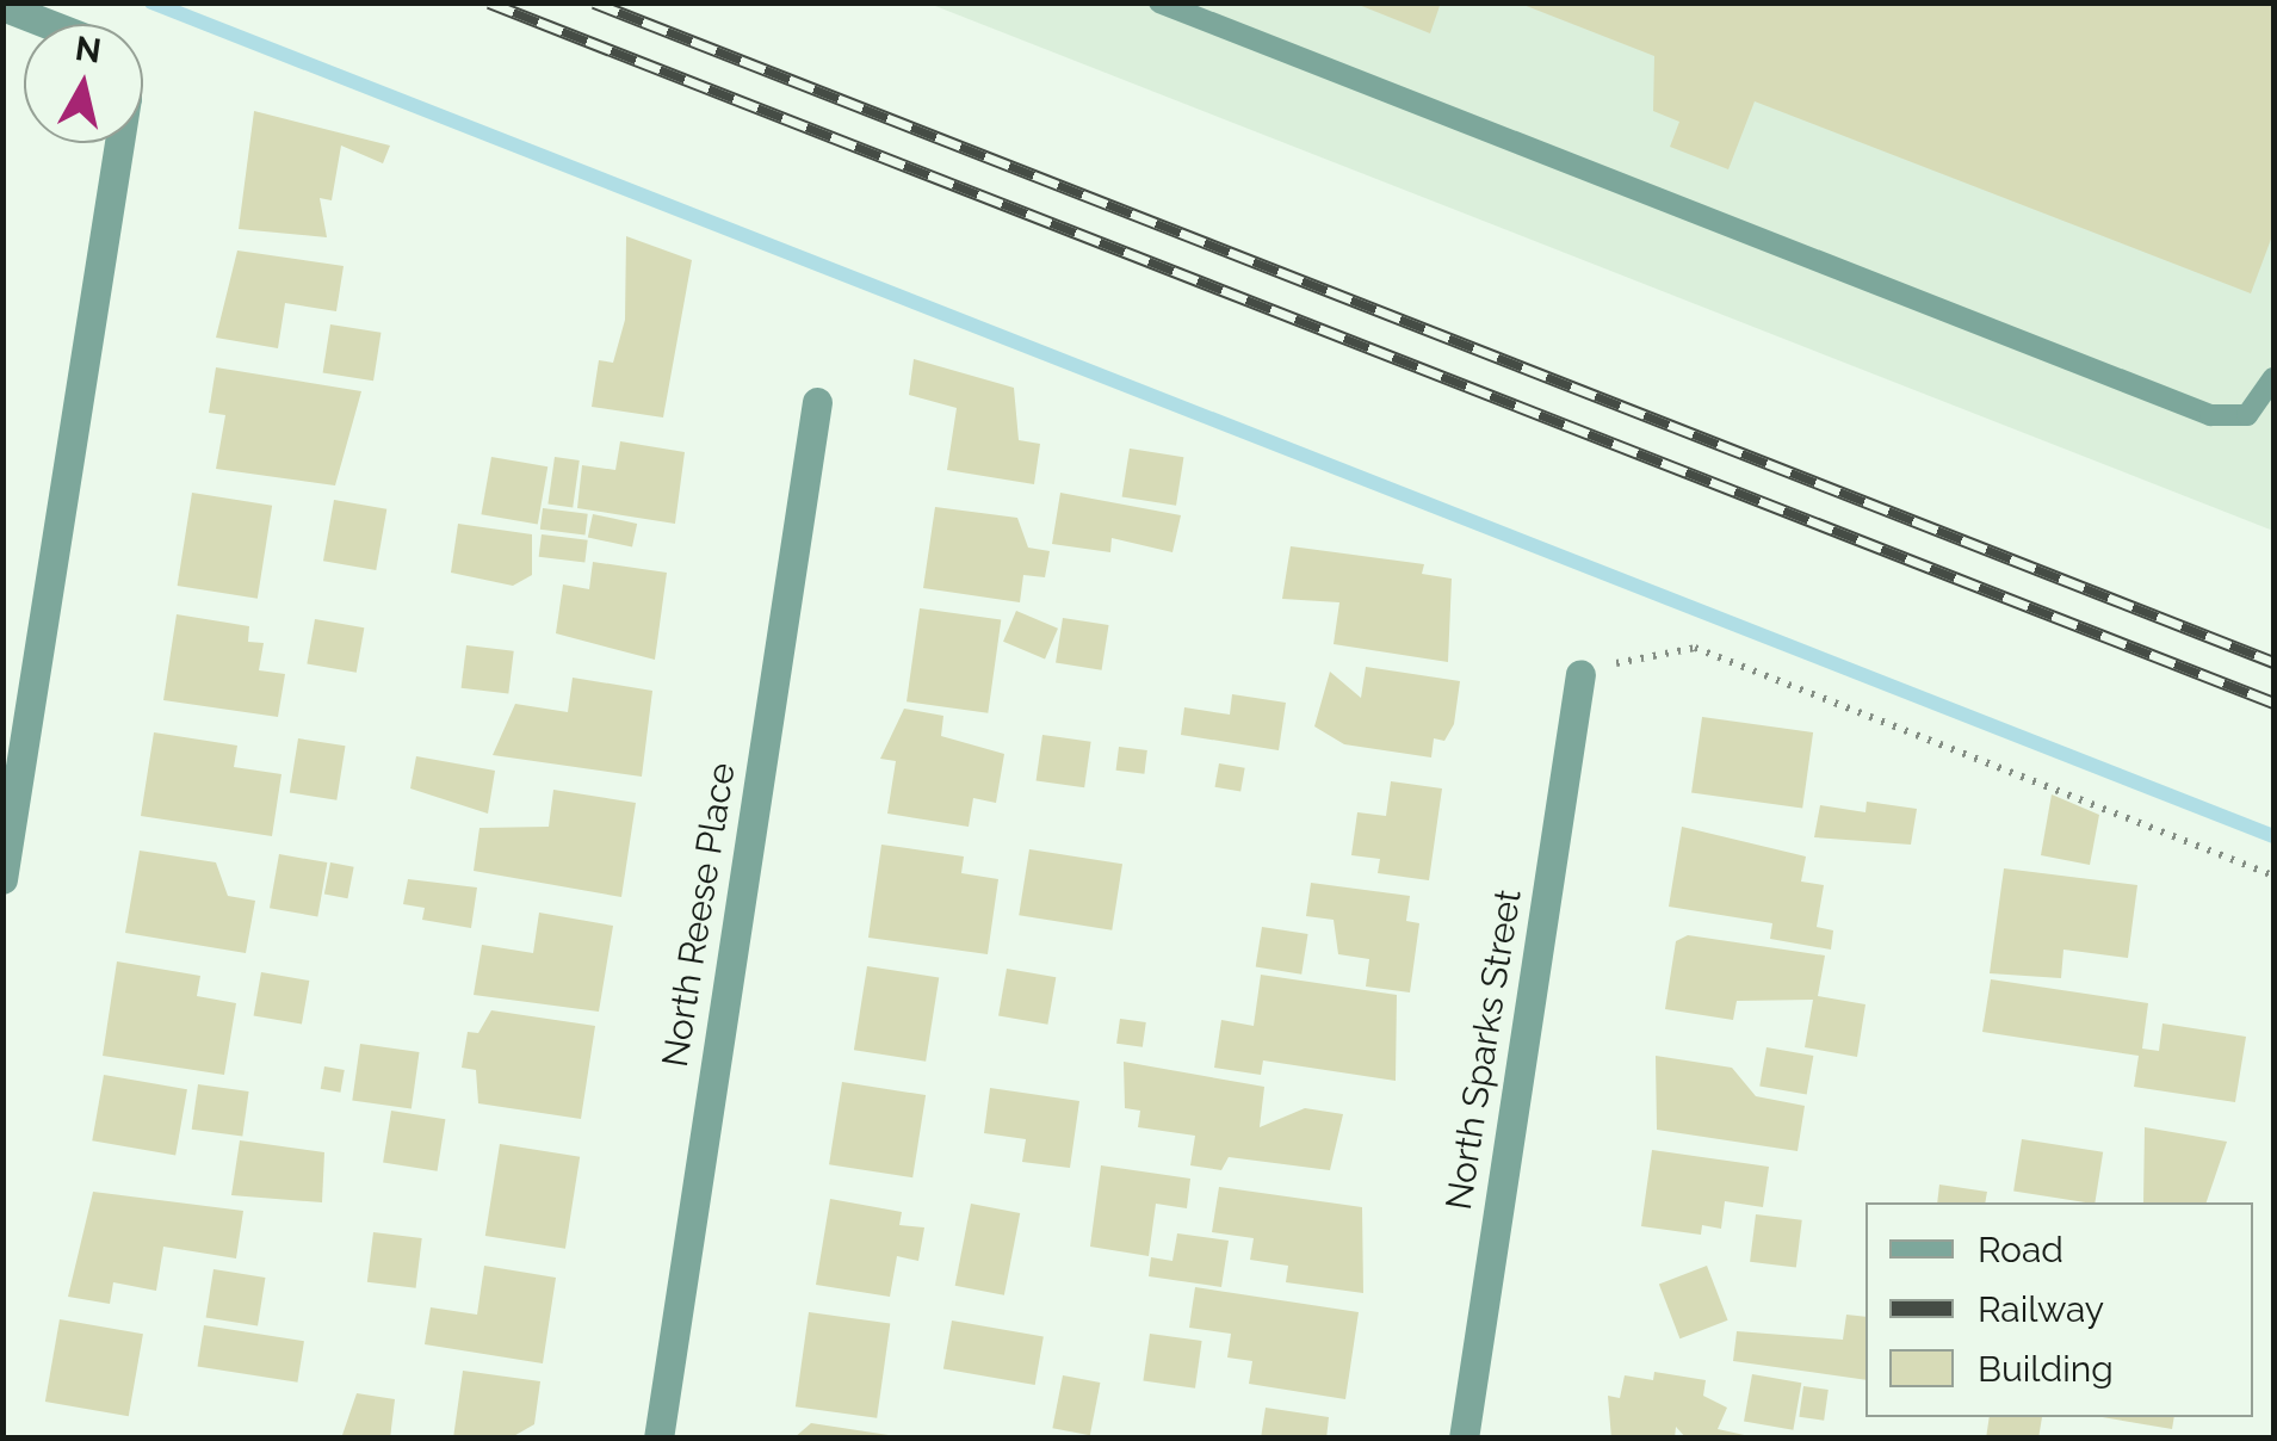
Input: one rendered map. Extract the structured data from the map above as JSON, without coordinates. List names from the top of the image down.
{
  "streets": {
    "street": ["North Reese Place", "North Sparks Street"]
  },
  "legend": ["Road", "Railway", "Building"],
  "north": "top"
}
